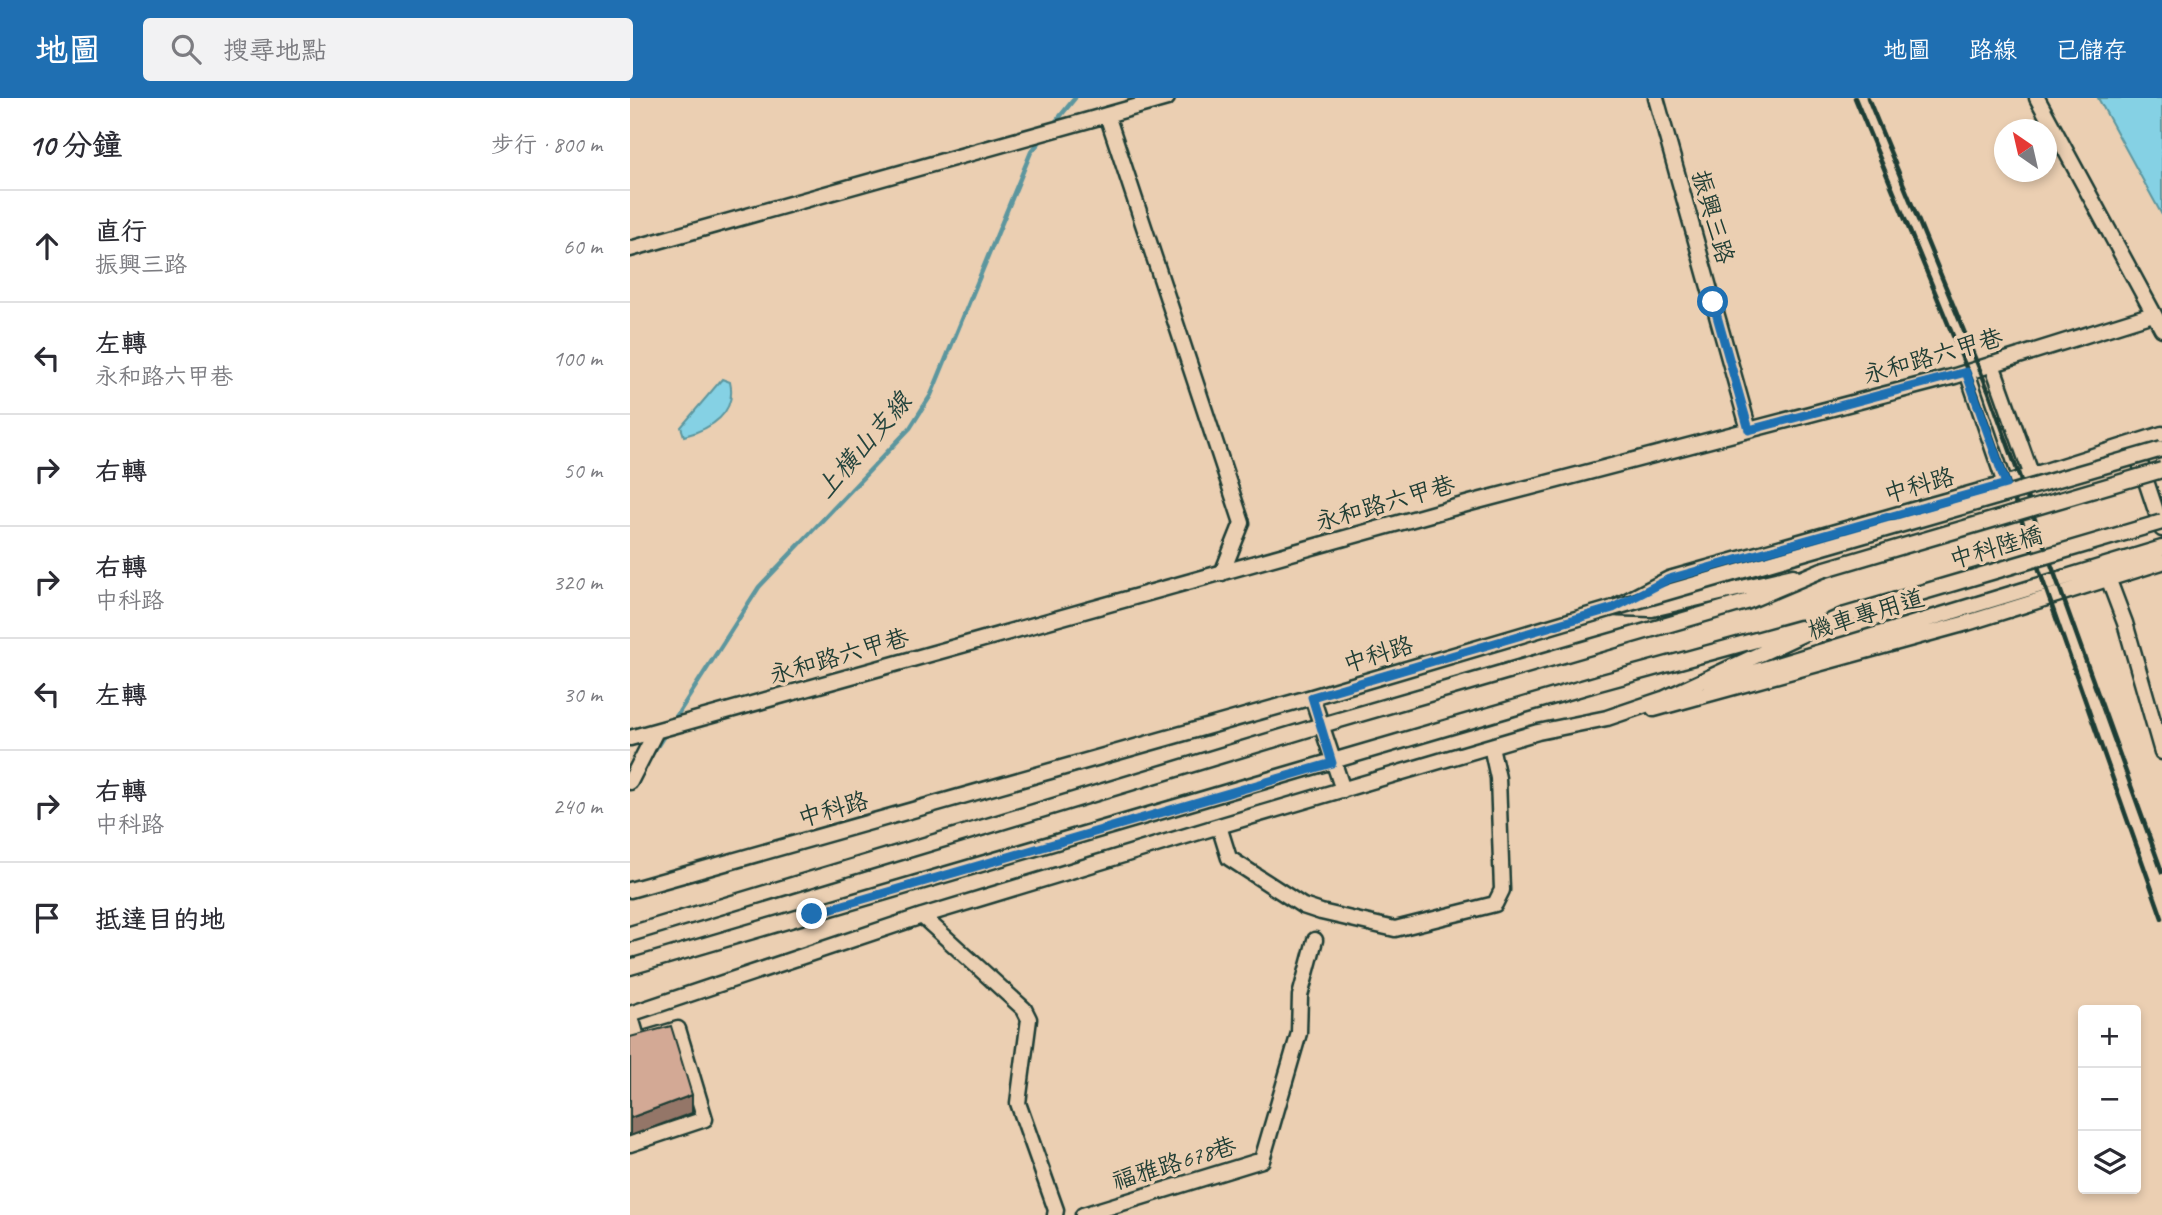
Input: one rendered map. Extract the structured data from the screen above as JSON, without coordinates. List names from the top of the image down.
{
  "streets": {
    "street": [
      "振興三路",
      "永和路六甲巷",
      "中科路",
      "中科陸橋",
      "機車專用道",
      "福雅路678巷"
    ]
  },
  "crossings": [
    ["振興三路", "永和路六甲巷"]
  ],
  "water": ["上橫山支線"],
  "north": "top left",
  "page": {
    "header": "地圖",
    "search": "搜尋地點",
    "nav": ["地圖", "路線", "已儲存"],
    "heading": ["10 分鐘", "步行 · 800 m"],
    "list": [
      ["直行", "振興三路", "60 m"],
      ["左轉", "永和路六甲巷", "100 m"],
      ["右轉", "50 m"],
      ["右轉", "中科路", "320 m"],
      ["左轉", "30 m"],
      ["右轉", "中科路", "240 m"],
      "抵達目的地"
    ],
    "map_buttons": ["+", "−"]
  }
}
